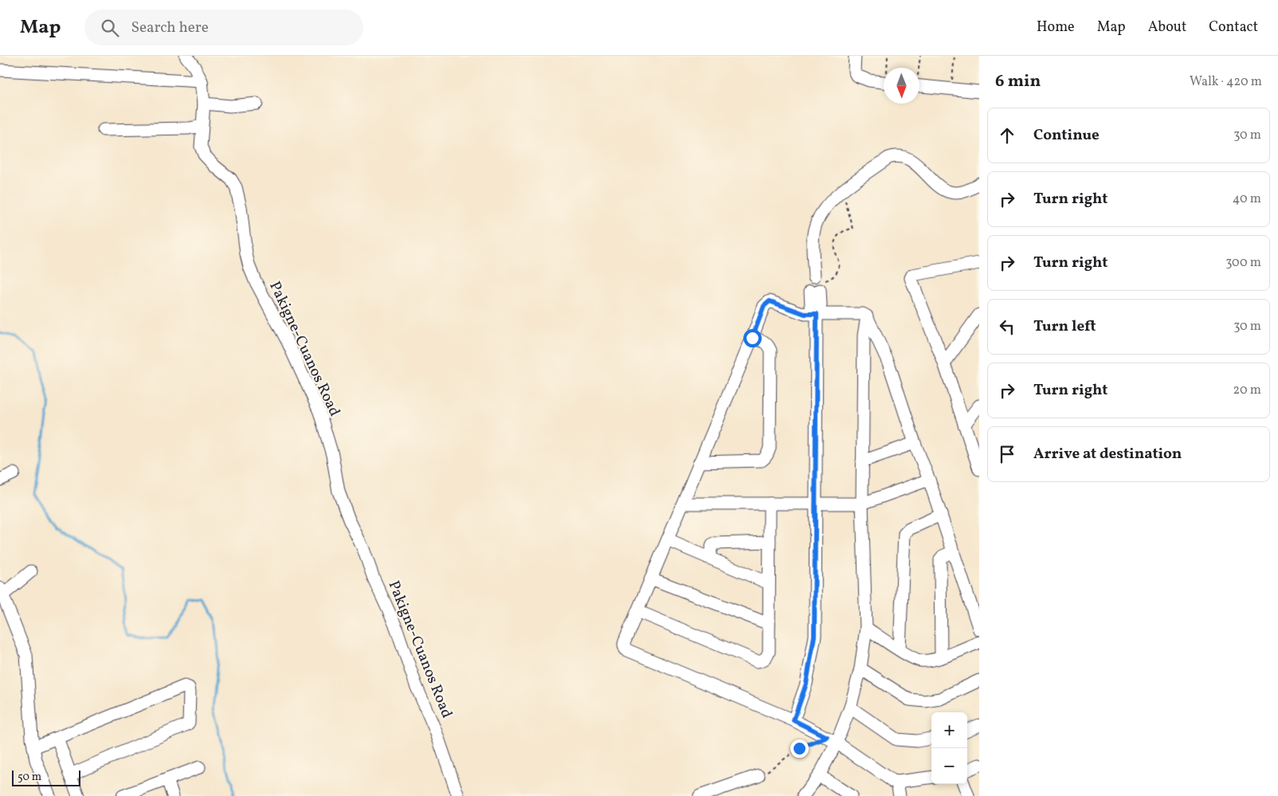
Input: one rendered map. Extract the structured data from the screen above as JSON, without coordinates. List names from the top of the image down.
{
  "streets": {
    "street": ["Pakigne-Cuanos Road"]
  },
  "scale_bar": "50 m",
  "north": "bottom",
  "page": {
    "header": "Map",
    "search": "Search here",
    "nav": [
      "Home",
      "Map",
      "About",
      "Contact"
    ],
    "heading": ["6 min", "Walk · 420 m"],
    "list": [
      ["Continue", "30 m"],
      ["Turn right", "40 m"],
      ["Turn right", "300 m"],
      ["Turn left", "30 m"],
      ["Turn right", "20 m"],
      "Arrive at destination"
    ],
    "map_buttons": ["+", "−"],
    "scale": "50 m"
  }
}
